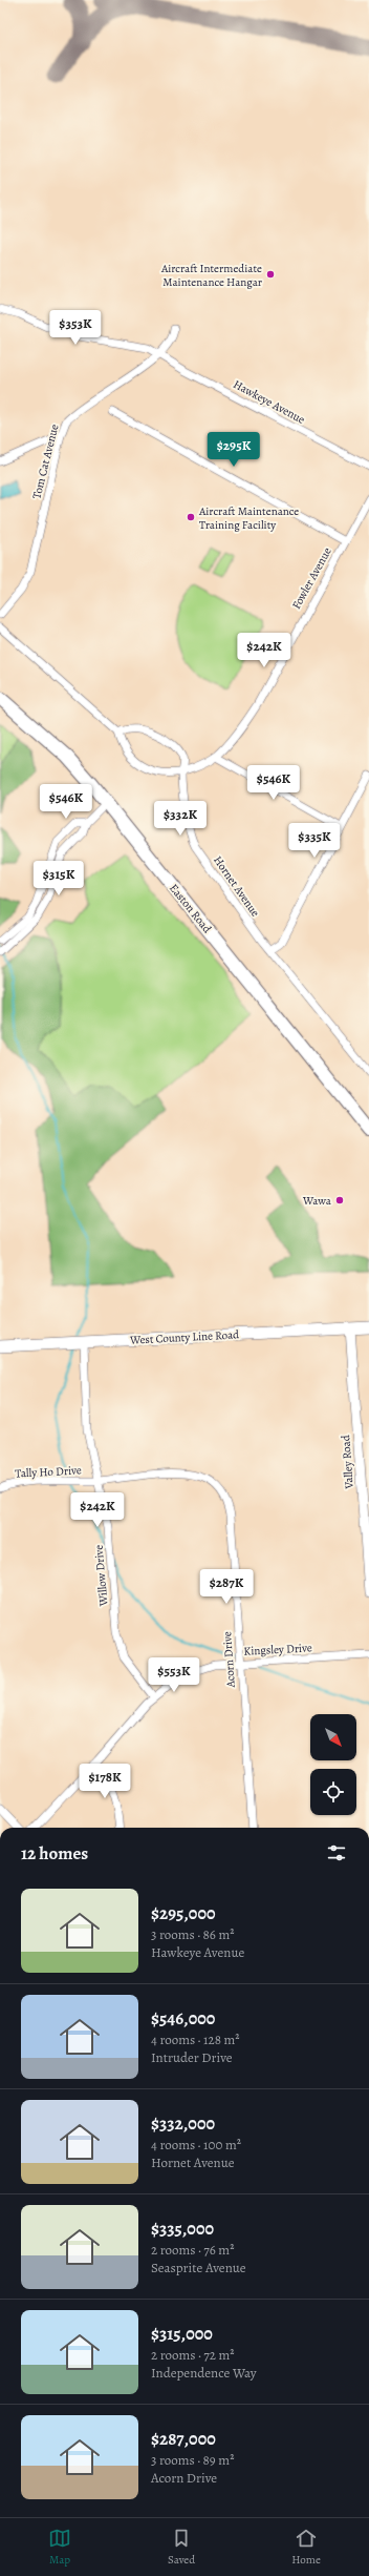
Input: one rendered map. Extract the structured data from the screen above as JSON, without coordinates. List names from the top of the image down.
{
  "streets": {
    "highway": ["Easton Road"],
    "main road": ["West County Line Road"],
    "street": [
      "Hawkeye Avenue",
      "Tom Cat Avenue",
      "Fowler Avenue",
      "Hornet Avenue",
      "Valley Road",
      "Tally Ho Drive",
      "Willow Drive",
      "Kingsley Drive",
      "Acorn Drive"
    ]
  },
  "crossings": [
    ["Hawkeye Avenue", "Tom Cat Avenue"],
    ["Fowler Avenue", "Hornet Avenue"],
    ["West County Line Road", "Valley Road"],
    ["West County Line Road", "Willow Drive"],
    ["Tally Ho Drive", "Willow Drive"],
    ["Tally Ho Drive", "Acorn Drive"],
    ["Willow Drive", "Kingsley Drive"],
    ["Willow Drive", "Acorn Drive"],
    ["Kingsley Drive", "Acorn Drive"]
  ],
  "places": ["Aircraft Intermediate Maintenance Hangar", "Aircraft Maintenance Training Facility", "Wawa"],
  "north": "bottom right",
  "page": {
    "price": [
      "$353K",
      "$295K",
      "$242K",
      "$546K",
      "$546K",
      "$332K",
      "$335K",
      "$315K",
      "$242K",
      "$287K",
      "$553K",
      "$178K"
    ],
    "heading": "12 homes",
    "list": [
      {
        "name": "$295,000",
        "note": "3 rooms · 86 m² · Hawkeye Avenue"
      },
      {
        "name": "$546,000",
        "note": "4 rooms · 128 m² · Intruder Drive"
      },
      {
        "name": "$332,000",
        "note": "4 rooms · 100 m² · Hornet Avenue"
      },
      {
        "name": "$335,000",
        "note": "2 rooms · 76 m² · Seasprite Avenue"
      },
      {
        "name": "$315,000",
        "note": "2 rooms · 72 m² · Independence Way"
      },
      {
        "name": "$287,000",
        "note": "3 rooms · 89 m² · Acorn Drive"
      }
    ],
    "tabs": ["Map", "Saved", "Home"]
  }
}
